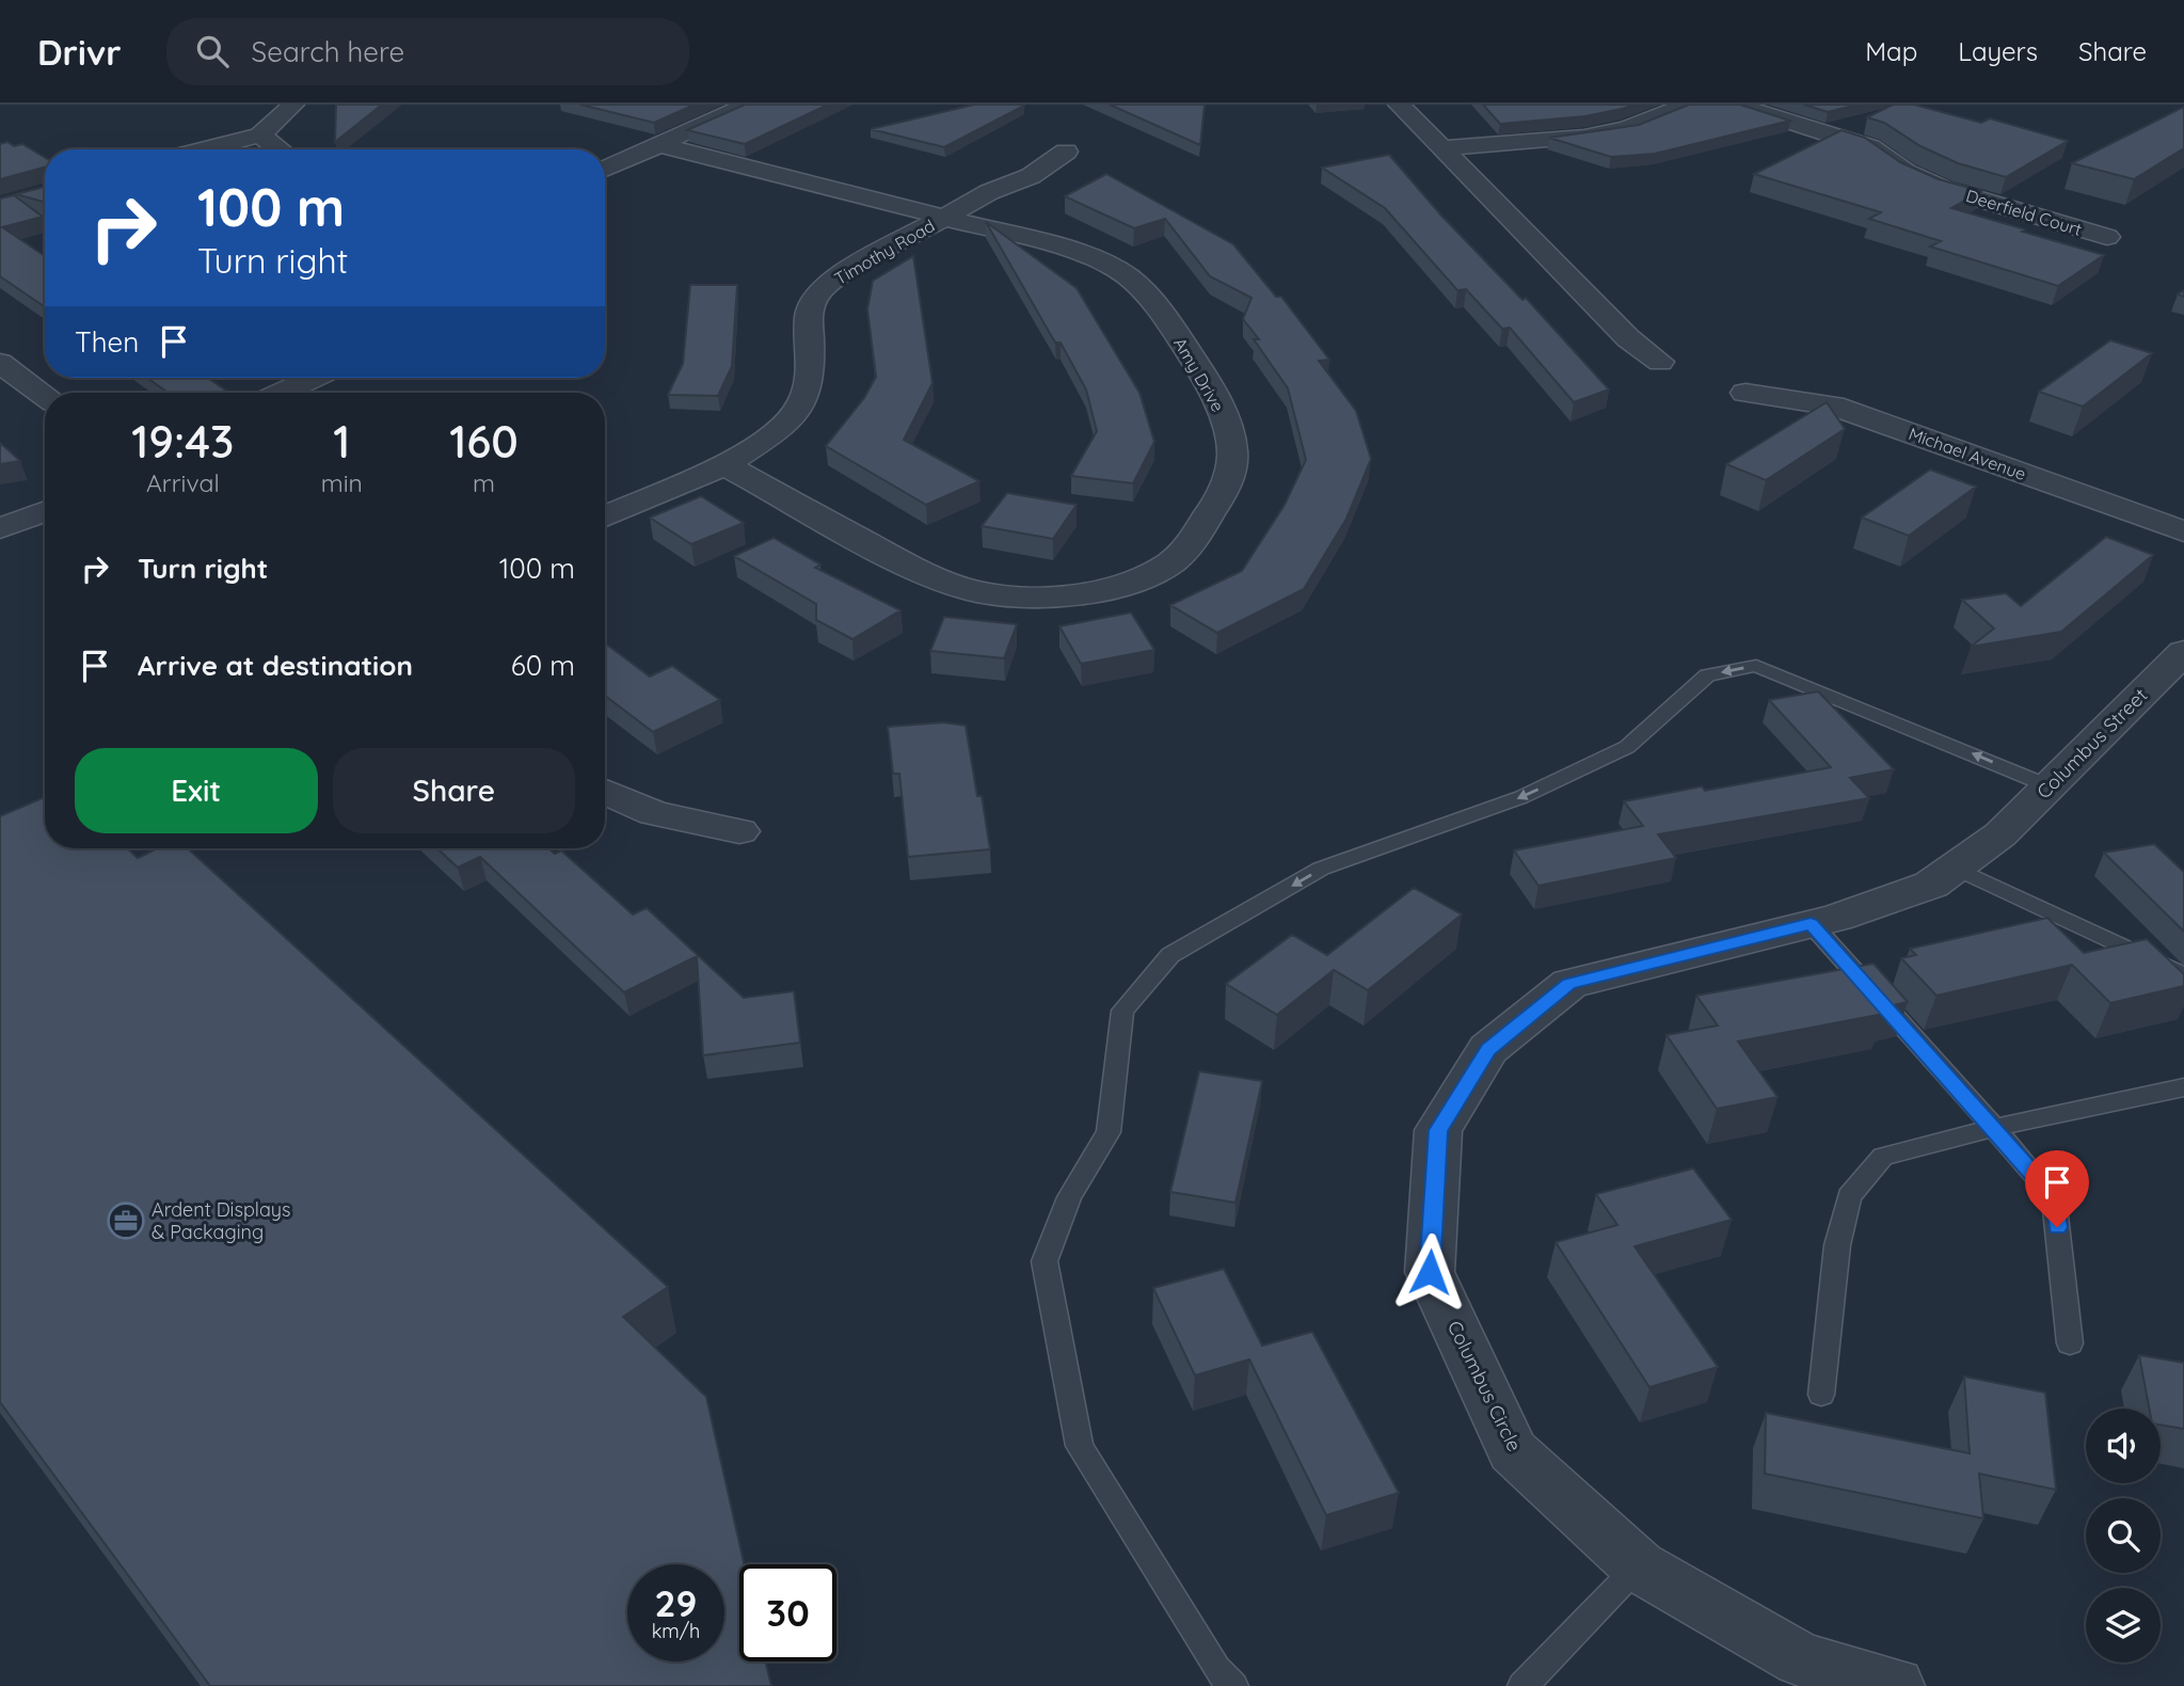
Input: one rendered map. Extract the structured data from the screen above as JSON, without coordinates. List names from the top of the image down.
{
  "streets": {
    "street": [
      "Deerfield Court",
      "Timothy Road",
      "Amy Drive",
      "Michael Avenue",
      "Columbus Street",
      "Columbus Circle"
    ]
  },
  "crossings": [
    ["Timothy Road", "Amy Drive"],
    ["Columbus Street", "Columbus Circle"]
  ],
  "places": {
    "office": ["Ardent Displays & Packaging"]
  },
  "page": {
    "header": "Drivr",
    "search": "Search here",
    "nav": ["Map", "Layers", "Share"],
    "turn": ["100 m", "Turn right"],
    "then": "Then",
    "eta": [
      "19:43",
      "Arrival",
      "1",
      "min",
      "160",
      "m"
    ],
    "list": [
      {
        "name": "Turn right",
        "value": "100 m"
      },
      {
        "name": "Arrive at destination",
        "value": "60 m"
      }
    ],
    "buttons": ["Exit", "Share"],
    "speed": "29 km/h",
    "limit": "30"
  }
}
